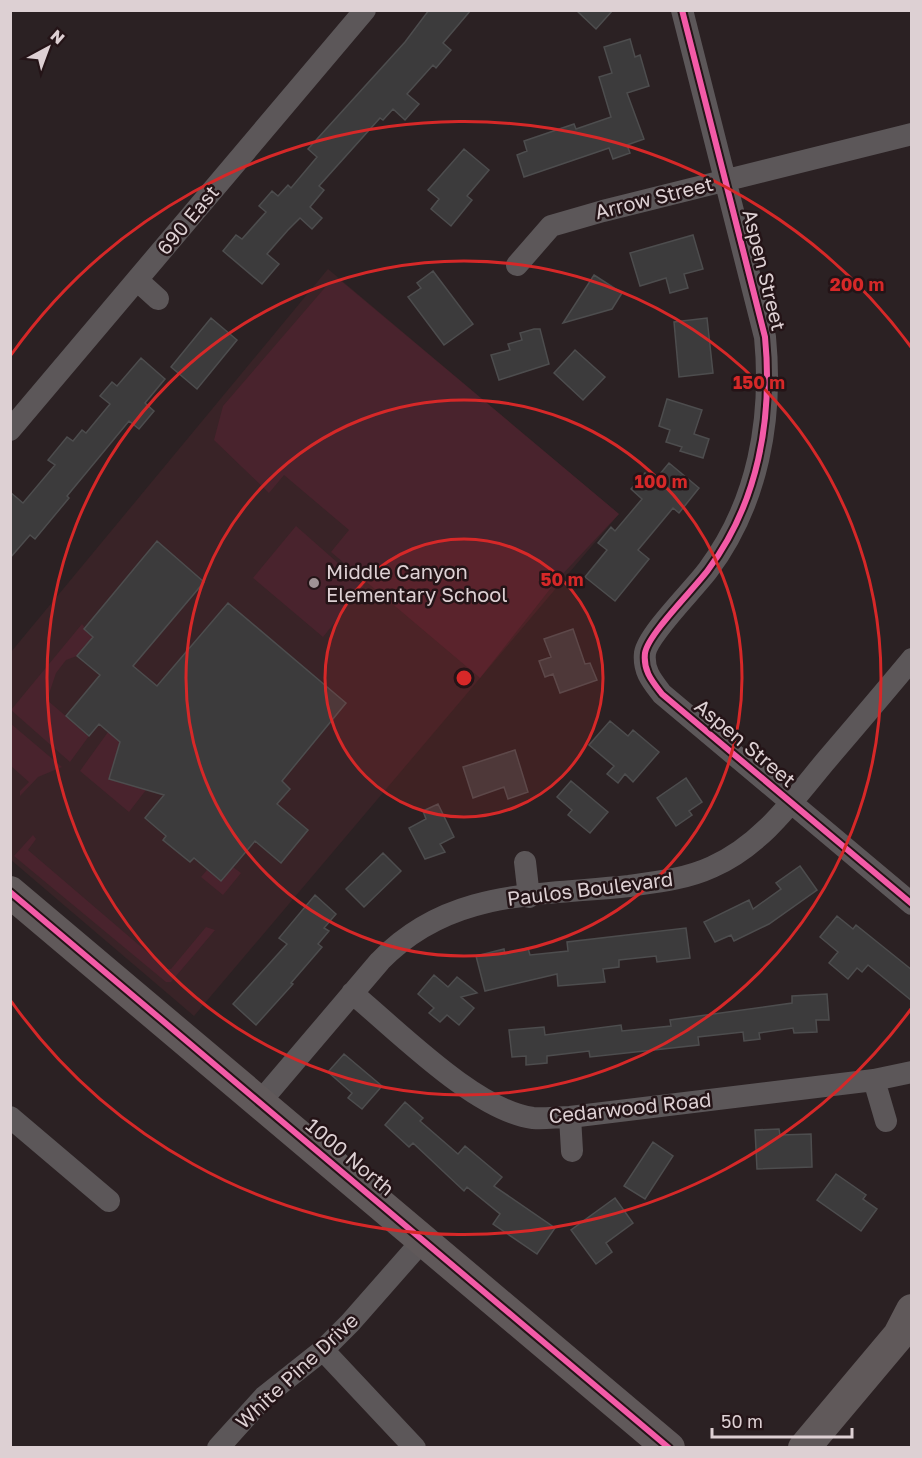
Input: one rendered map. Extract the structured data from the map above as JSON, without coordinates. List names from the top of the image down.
{
  "streets": {
    "street": [
      "Arrow Street",
      "690 East",
      "Aspen Street",
      "Paulos Boulevard",
      "Cedarwood Road",
      "1000 North",
      "White Pine Drive"
    ]
  },
  "crossings": [
    ["Arrow Street", "Aspen Street"],
    ["Aspen Street", "Paulos Boulevard"],
    ["Paulos Boulevard", "Cedarwood Road"],
    ["Paulos Boulevard", "1000 North"],
    ["1000 North", "White Pine Drive"]
  ],
  "places": ["Middle Canyon Elementary School"],
  "scale_bar": "50 m",
  "north": "top right",
  "rings": [
    "200 m",
    "150 m",
    "100 m",
    "50 m"
  ]
}
